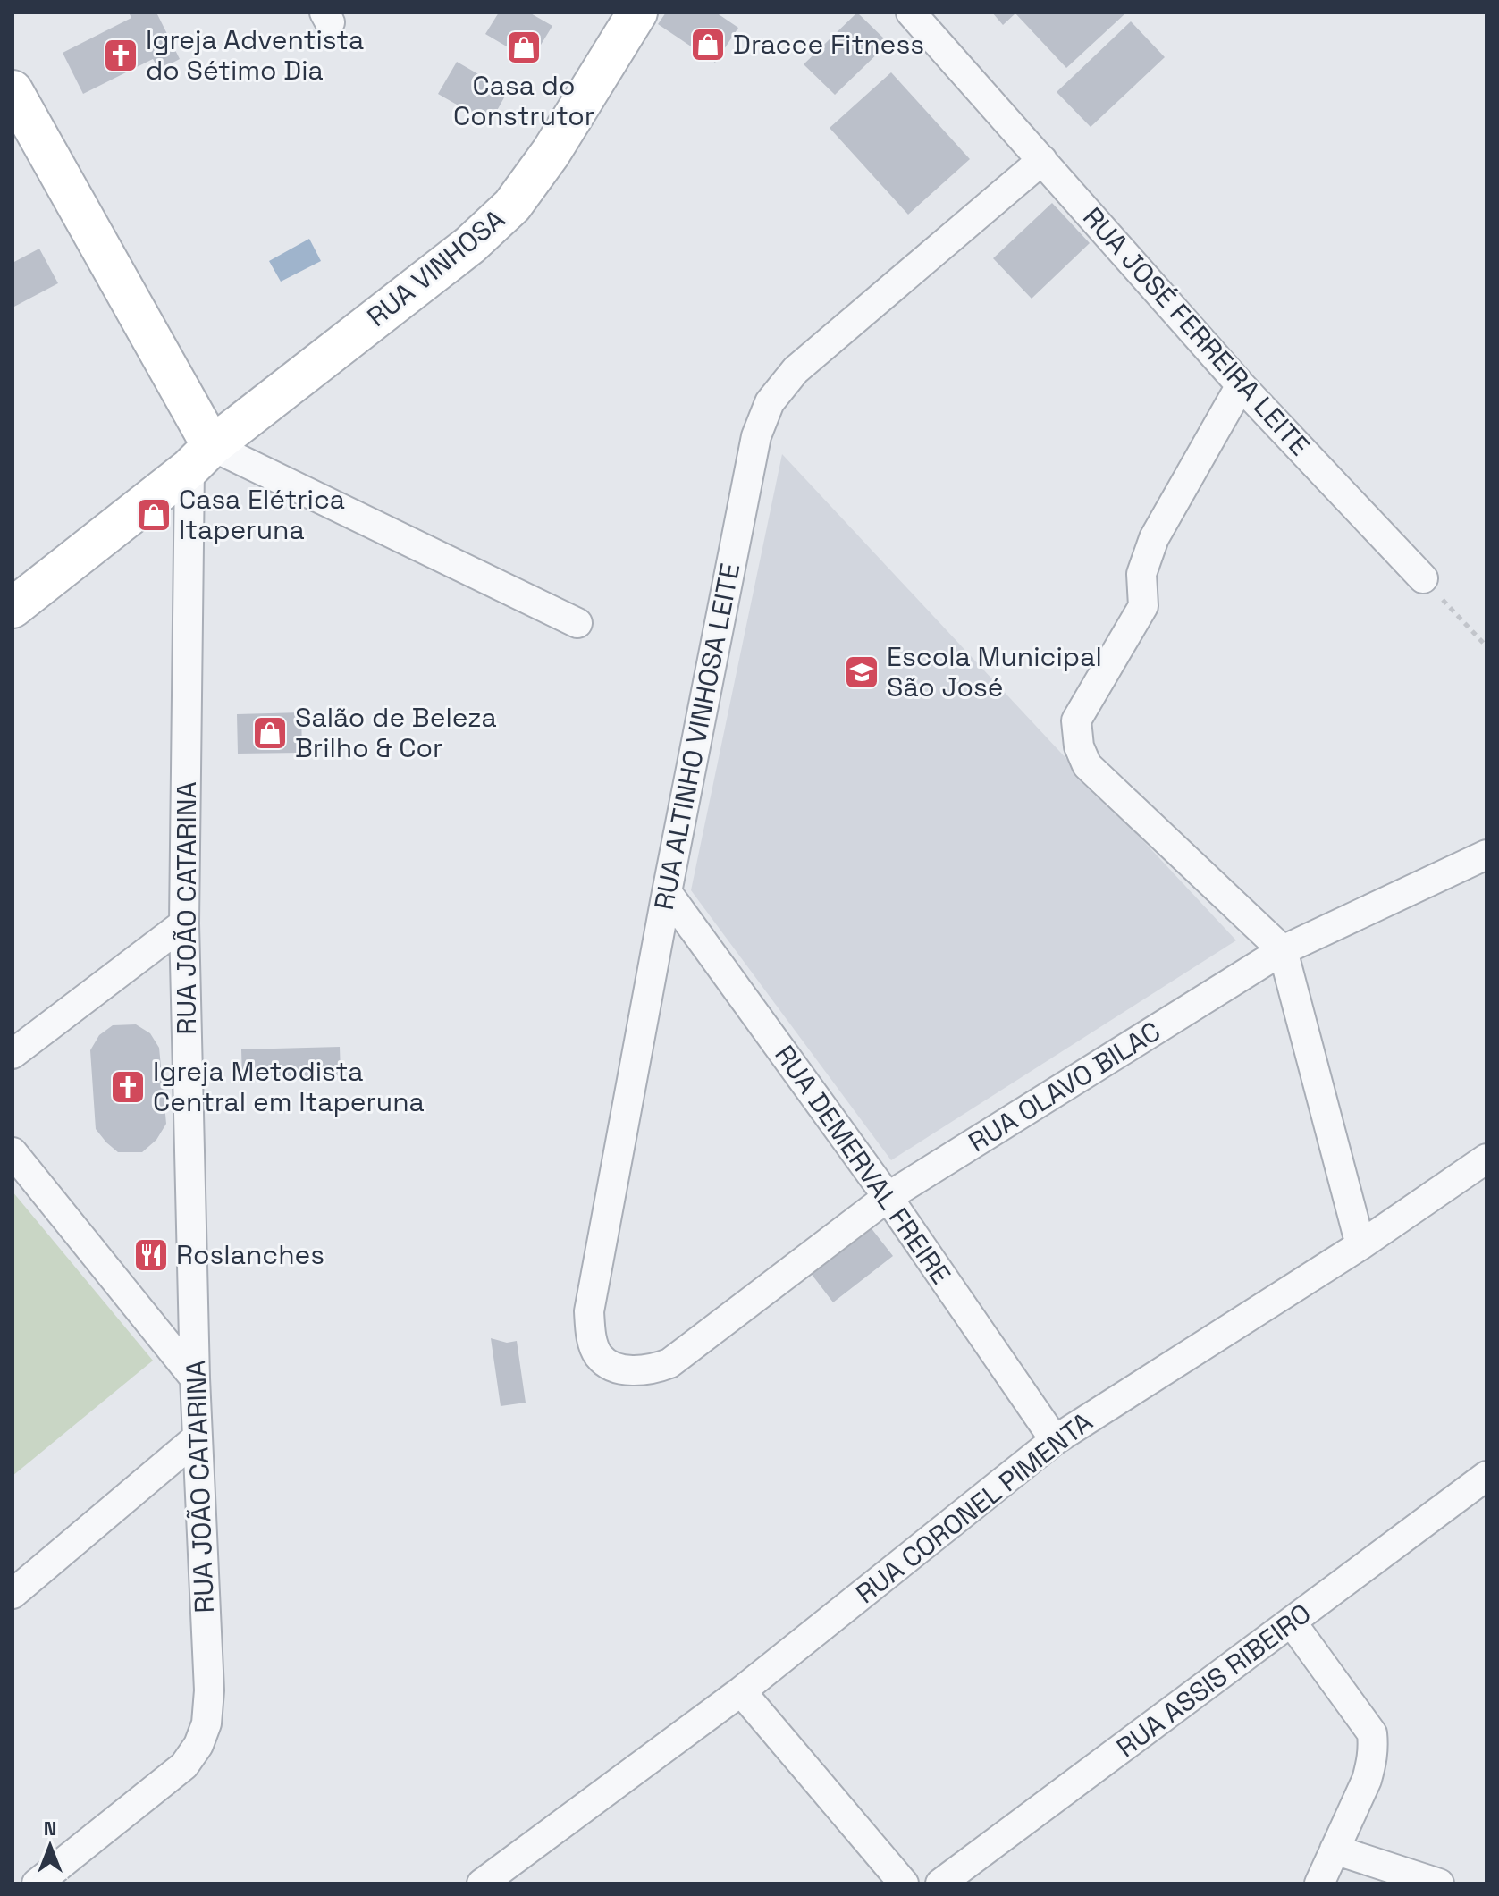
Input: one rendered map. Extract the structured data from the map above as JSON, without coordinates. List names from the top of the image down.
{
  "streets": {
    "main road": ["RUA VINHOSA"],
    "street": [
      "RUA JOSÉ FERREIRA LEITE",
      "RUA ALTINHO VINHOSA LEITE",
      "RUA JOÃO CATARINA",
      "RUA OLAVO BILAC",
      "RUA DEMERVAL FREIRE",
      "RUA CORONEL PIMENTA",
      "RUA ASSIS RIBEIRO"
    ]
  },
  "crossings": [
    ["RUA VINHOSA", "RUA JOÃO CATARINA"],
    ["RUA JOSÉ FERREIRA LEITE", "RUA ALTINHO VINHOSA LEITE"],
    ["RUA ALTINHO VINHOSA LEITE", "RUA OLAVO BILAC"],
    ["RUA ALTINHO VINHOSA LEITE", "RUA DEMERVAL FREIRE"],
    ["RUA OLAVO BILAC", "RUA DEMERVAL FREIRE"],
    ["RUA DEMERVAL FREIRE", "RUA CORONEL PIMENTA"]
  ],
  "places": {
    "shop": [
      "Dracce Fitness",
      "Casa do Construtor",
      "Casa Elétrica Itaperuna",
      "Salão de Beleza Brilho & Cor"
    ],
    "church": ["Igreja Adventista do Sétimo Dia", "Igreja Metodista Central em Itaperuna"],
    "school or university": ["Escola Municipal São José"],
    "restaurant": ["Roslanches"]
  },
  "north": "top"
}
